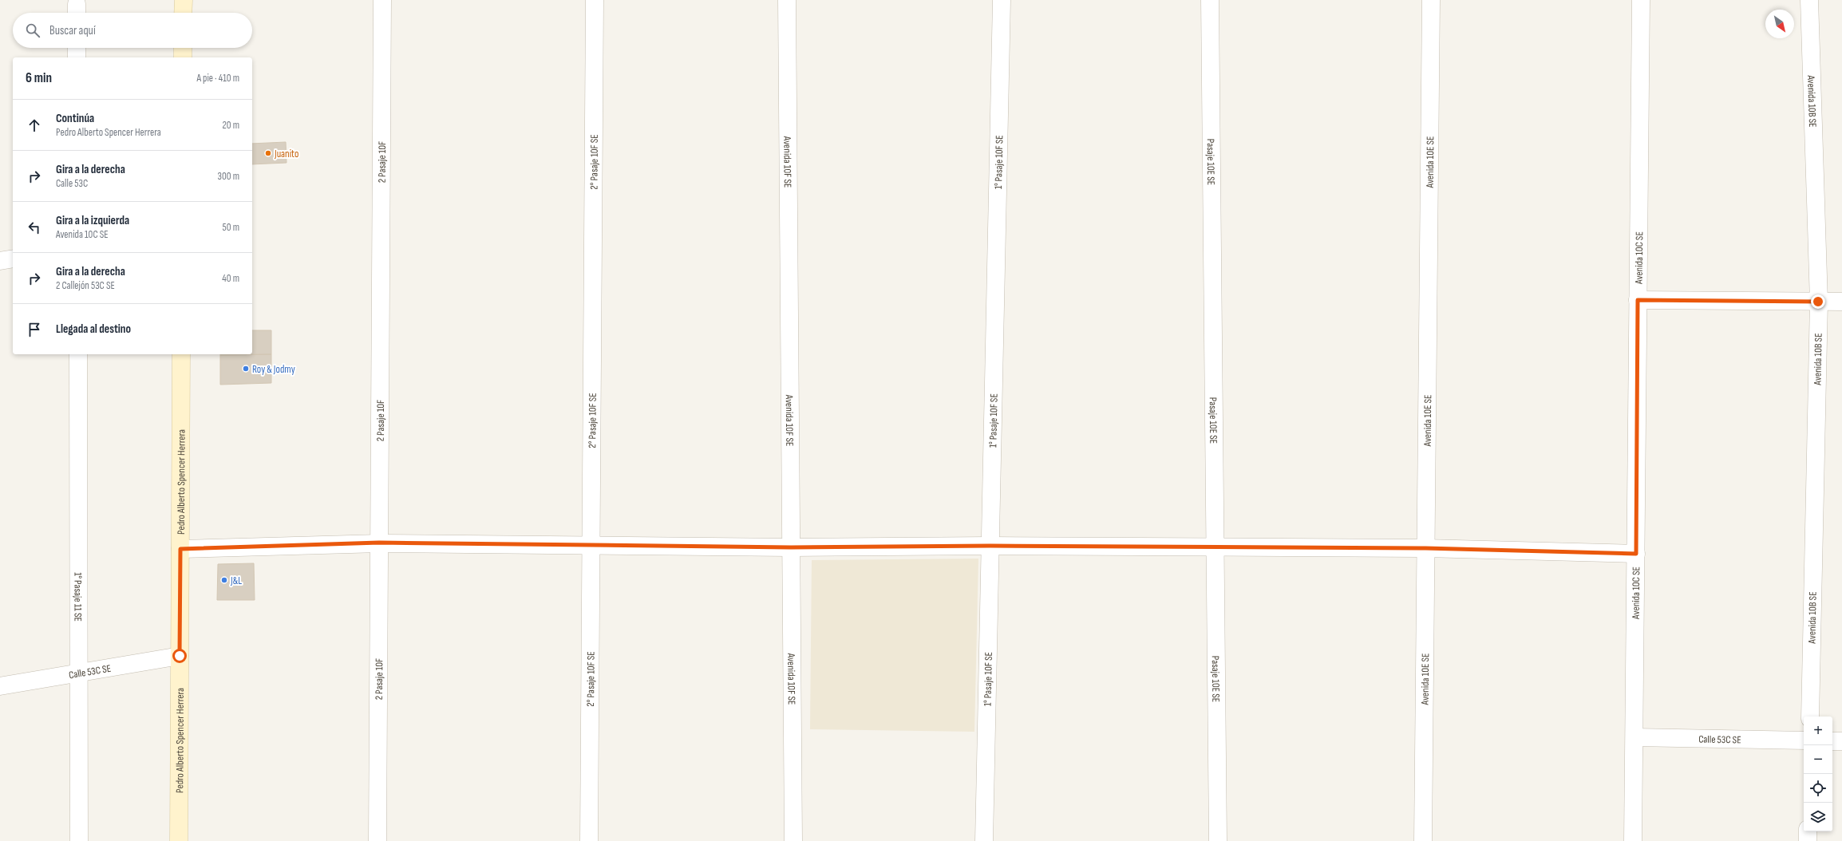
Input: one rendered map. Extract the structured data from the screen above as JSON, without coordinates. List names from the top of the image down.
{
  "streets": {
    "street": [
      "Avenida 10B SE",
      "2 Pasaje 10F",
      "2° Pasaje 10F SE",
      "Avenida 10F SE",
      "1° Pasaje 10F SE",
      "Pasaje 10E SE",
      "Avenida 10E SE",
      "Avenida 10C SE",
      "Pedro Alberto Spencer Herrera",
      "1° Pasaje 11 SE",
      "Calle 53C SE"
    ]
  },
  "crossings": [
    ["Avenida 10C SE", "Calle 53C SE"],
    ["Pedro Alberto Spencer Herrera", "Calle 53C SE"],
    ["1° Pasaje 11 SE", "Calle 53C SE"]
  ],
  "places": ["Juanito", "Roy & Jodmy", "J&L"],
  "north": "bottom right",
  "page": {
    "search": "Buscar aquí",
    "heading": ["6 min", "A pie · 410 m"],
    "list": [
      ["Continúa", "Pedro Alberto Spencer Herrera", "20 m"],
      ["Gira a la derecha", "Calle 53C", "300 m"],
      ["Gira a la izquierda", "Avenida 10C SE", "50 m"],
      ["Gira a la derecha", "2 Callejón 53C SE", "40 m"],
      "Llegada al destino"
    ],
    "map_buttons": ["+", "−"]
  }
}
